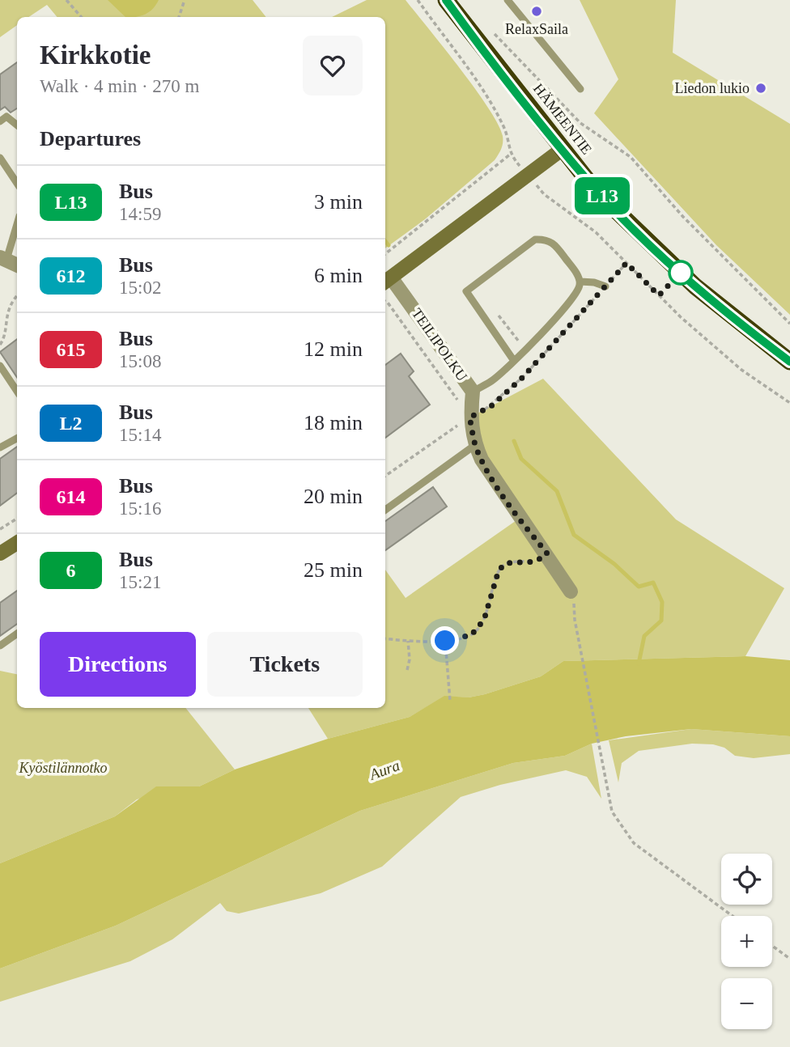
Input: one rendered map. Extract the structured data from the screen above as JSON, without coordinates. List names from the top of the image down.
{
  "streets": {
    "highway": ["HÄMEENTIE"],
    "street": ["TEILIPOLKU"]
  },
  "water": ["Aura"],
  "parks": ["Kyöstilännotko"],
  "places": ["RelaxSaila", "Liedon lukio"],
  "lines": ["bus line L13"],
  "page": {
    "on_map": "L13",
    "heading": [
      ["Kirkkotie", "Walk · 4 min · 270 m"],
      "Departures"
    ],
    "list": [
      {
        "mark": "L13",
        "name": "Bus",
        "note": "14:59",
        "value": "3 min"
      },
      {
        "mark": "612",
        "name": "Bus",
        "note": "15:02",
        "value": "6 min"
      },
      {
        "mark": "615",
        "name": "Bus",
        "note": "15:08",
        "value": "12 min"
      },
      {
        "mark": "L2",
        "name": "Bus",
        "note": "15:14",
        "value": "18 min"
      },
      {
        "mark": "614",
        "name": "Bus",
        "note": "15:16",
        "value": "20 min"
      },
      {
        "mark": "6",
        "name": "Bus",
        "note": "15:21",
        "value": "25 min"
      }
    ],
    "buttons": ["Directions", "Tickets"],
    "map_buttons": ["+", "−"]
  }
}
